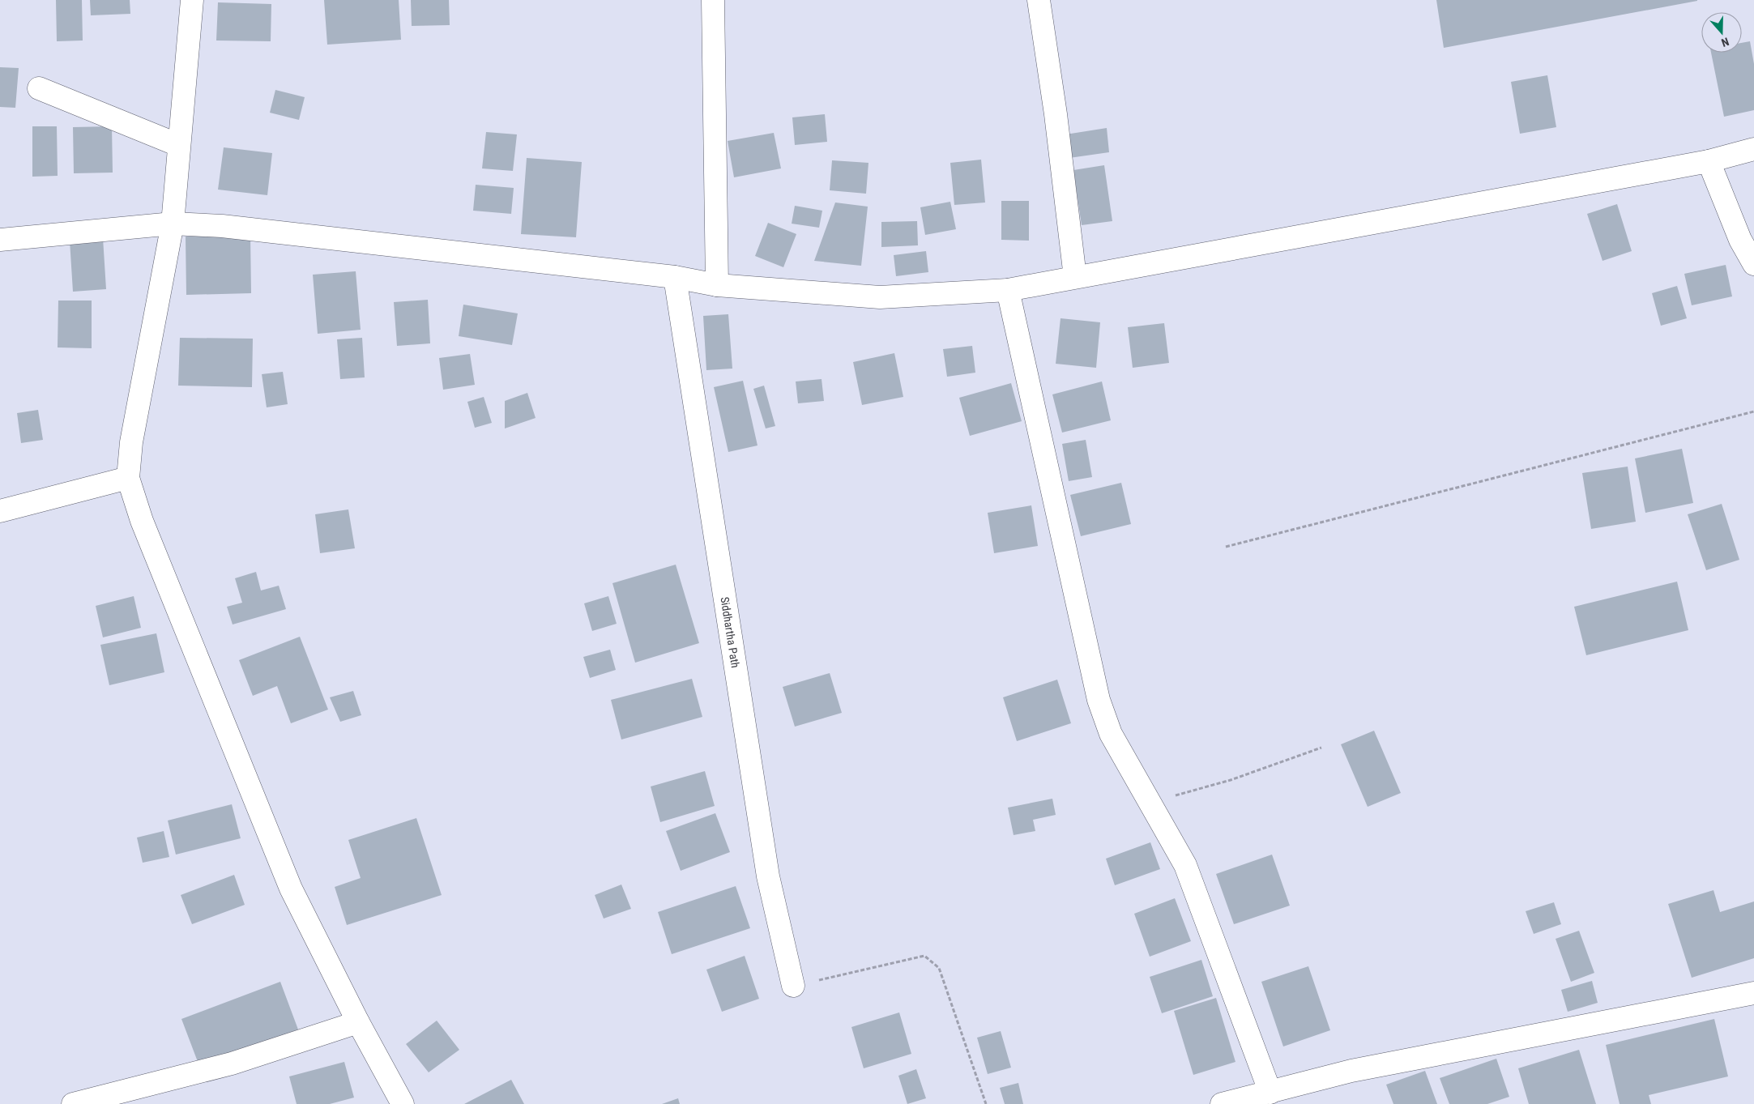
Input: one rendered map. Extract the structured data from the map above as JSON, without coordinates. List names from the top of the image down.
{
  "streets": {
    "street": ["Siddhartha Path"]
  },
  "north": "bottom"
}
